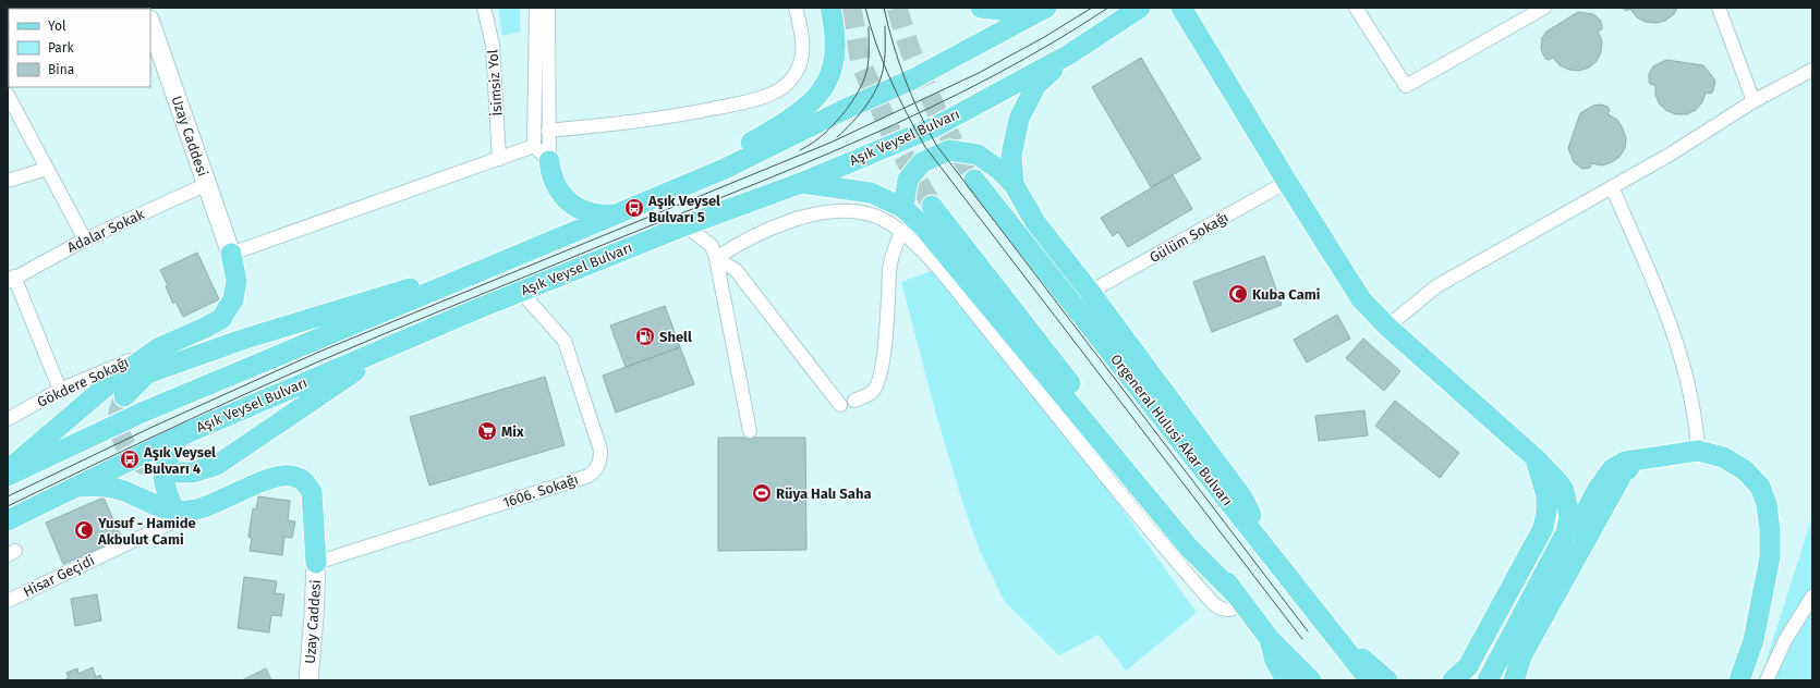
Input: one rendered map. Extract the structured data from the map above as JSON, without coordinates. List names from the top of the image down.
{
  "streets": {
    "main road": ["Uzay Caddesi", "Aşık Veysel Bulvarı", "Orgeneral Hulusi Akar Bulvarı"],
    "street": [
      "İsimsiz Yol",
      "Adalar Sokak",
      "Gülüm Sokağı",
      "Gökdere Sokağı",
      "1606. Sokağı",
      "Hisar Geçidi"
    ]
  },
  "crossings": [
    ["Uzay Caddesi", "Adalar Sokak"],
    ["Uzay Caddesi", "1606. Sokağı"],
    ["Aşık Veysel Bulvarı", "1606. Sokağı"]
  ],
  "places": {
    "bus stop": ["Aşık Veysel Bulvarı 5", "Aşık Veysel Bulvarı 4"],
    "mosque": ["Kuba Cami", "Yusuf - Hamide Akbulut Cami"],
    "fuel station": ["Shell"],
    "supermarket": ["Mix"],
    "sports": ["Rüya Halı Saha"]
  },
  "legend": ["Yol", "Park", "Bina"]
}
